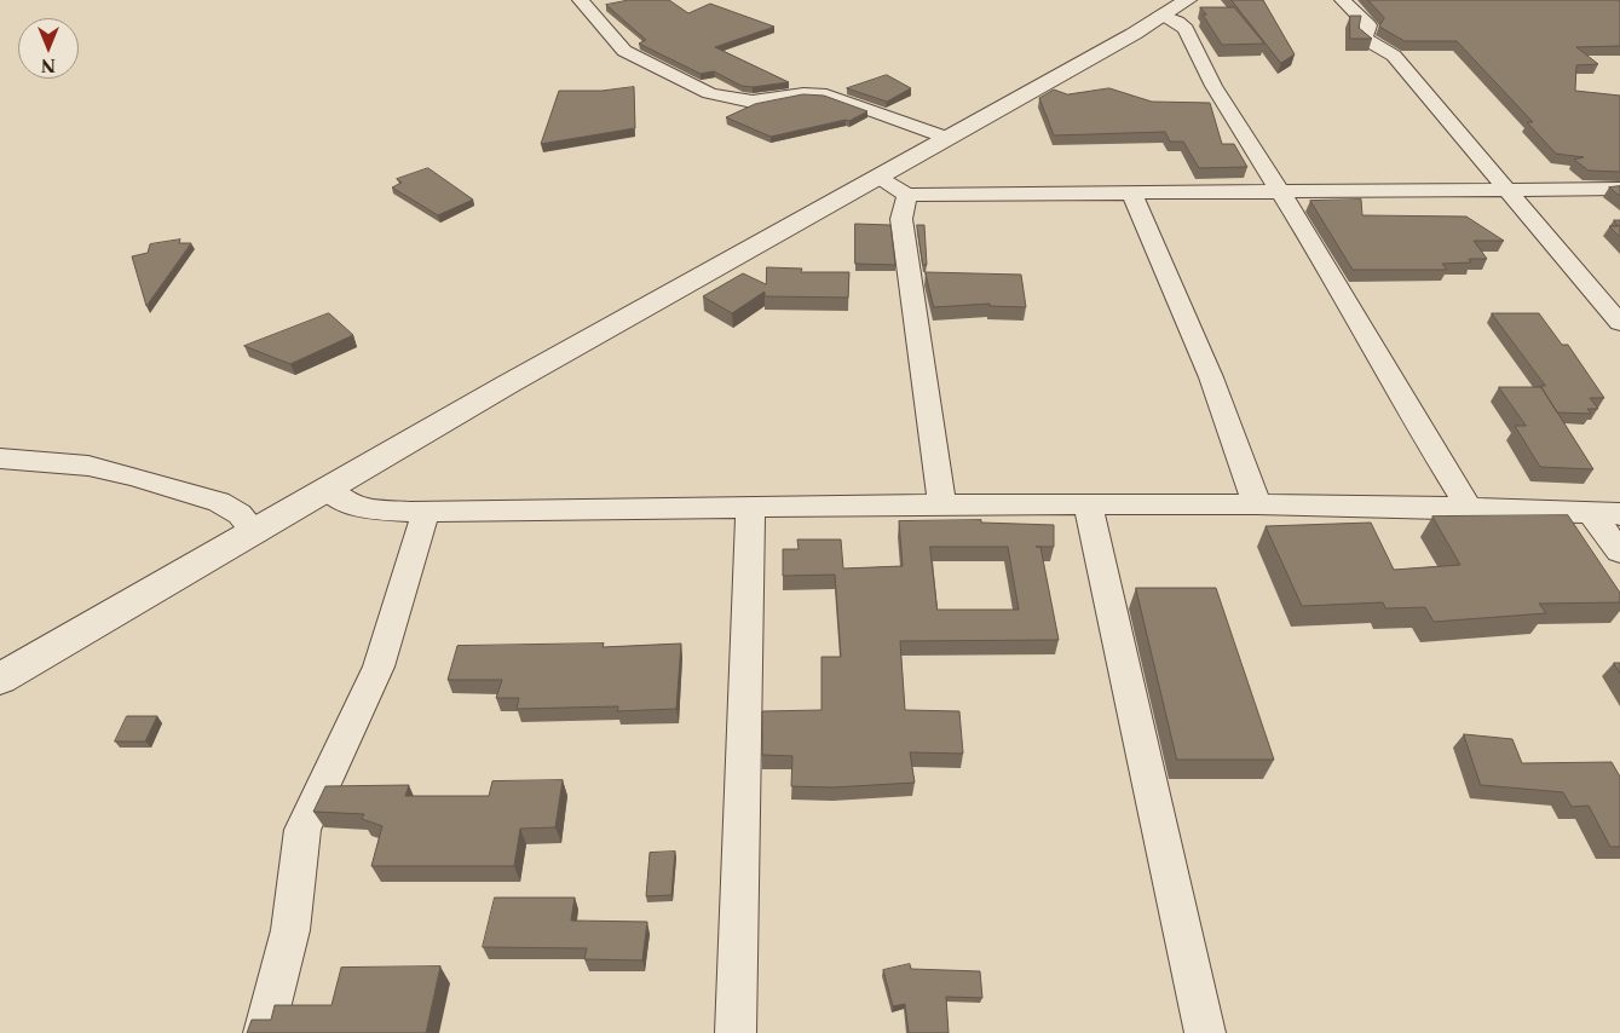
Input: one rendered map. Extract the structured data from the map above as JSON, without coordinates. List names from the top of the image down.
{
  "north": "bottom"
}
